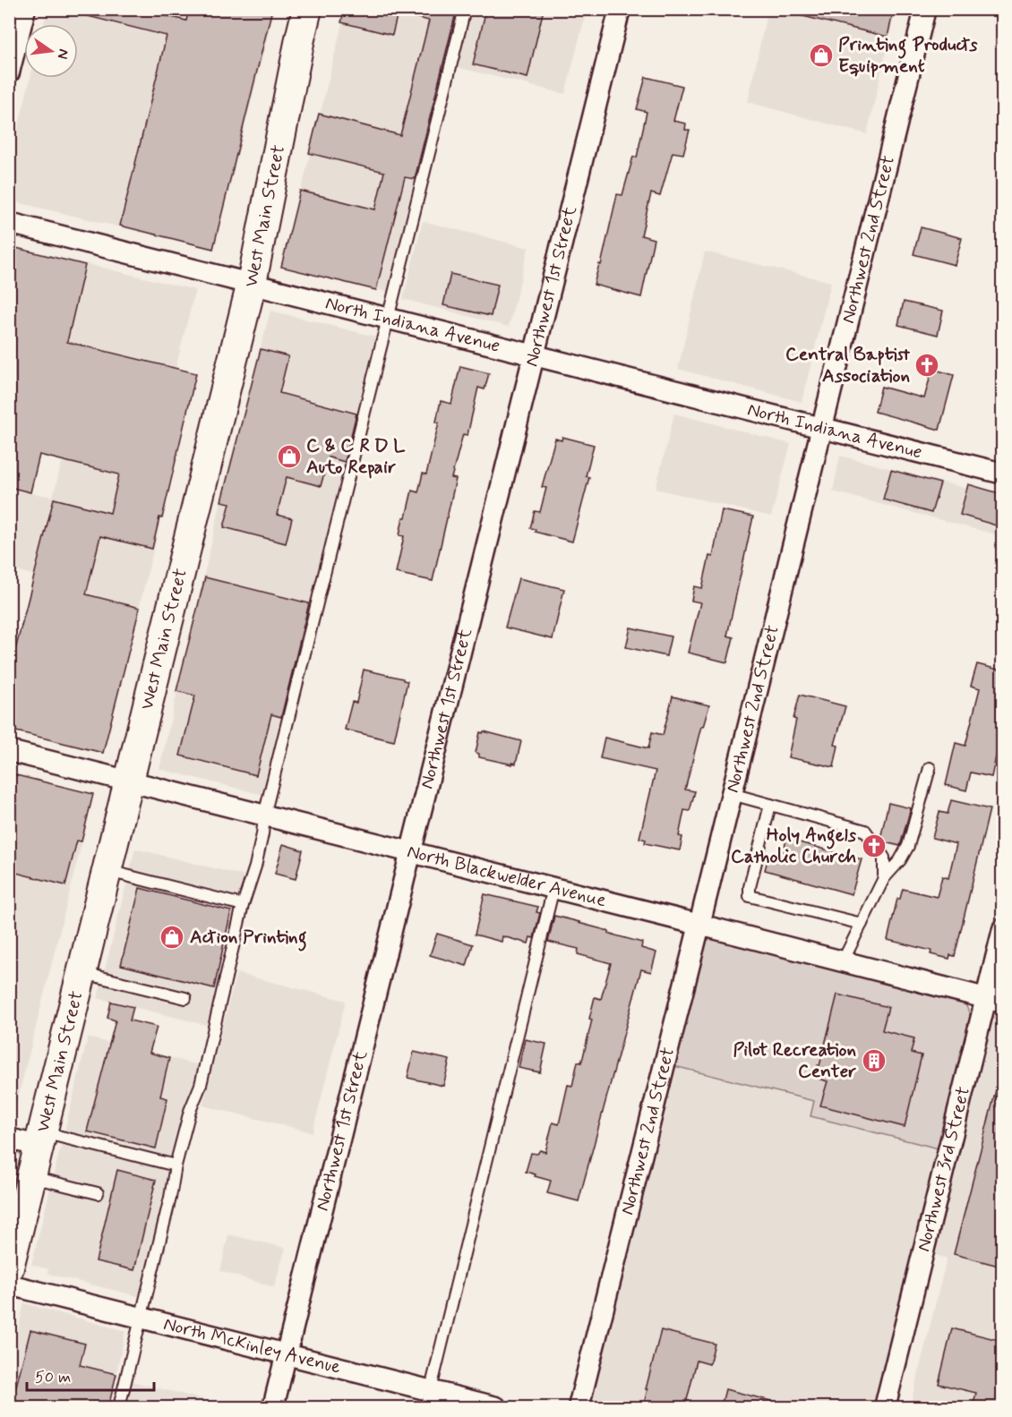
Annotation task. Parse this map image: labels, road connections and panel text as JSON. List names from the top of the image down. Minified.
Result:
{"streets":{"main road":["West Main Street"],"street":["Northwest 2nd Street","Northwest 1st Street","North Indiana Avenue","North Blackwelder Avenue","Northwest 3rd Street","North McKinley Avenue"]},"crossings":[["West Main Street","North Indiana Avenue"],["West Main Street","North Blackwelder Avenue"],["Northwest 2nd Street","North Indiana Avenue"],["Northwest 2nd Street","North Blackwelder Avenue"],["Northwest 1st Street","North Indiana Avenue"],["Northwest 1st Street","North Blackwelder Avenue"],["Northwest 1st Street","North McKinley Avenue"],["North Blackwelder Avenue","Northwest 3rd Street"]],"places":{"shop":["Printing Products Equipment","C & C R D L Auto Repair","Action Printing"],"church":["Central Baptist Association","Holy Angels Catholic Church"],"building":["Pilot Recreation Center"]},"scale_bar":"50 m","north":"right"}
